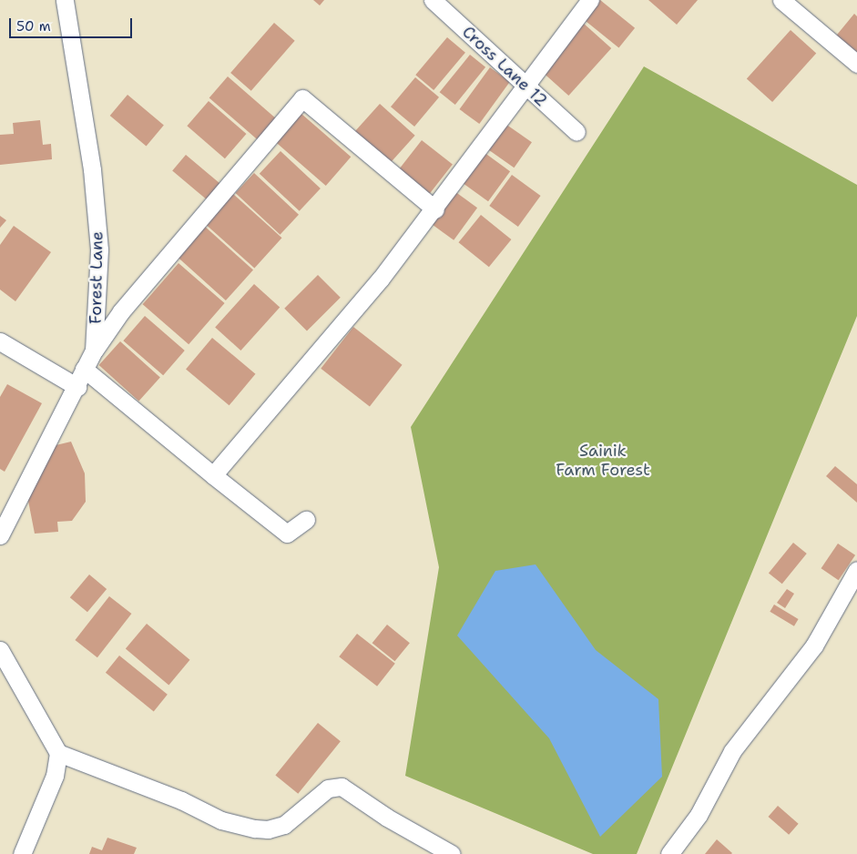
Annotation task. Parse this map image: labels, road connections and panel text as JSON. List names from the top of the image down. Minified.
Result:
{"streets":{"street":["Cross Lane 12","Forest Lane"]},"parks":["Sainik Farm Forest"],"scale_bar":"50 m"}
